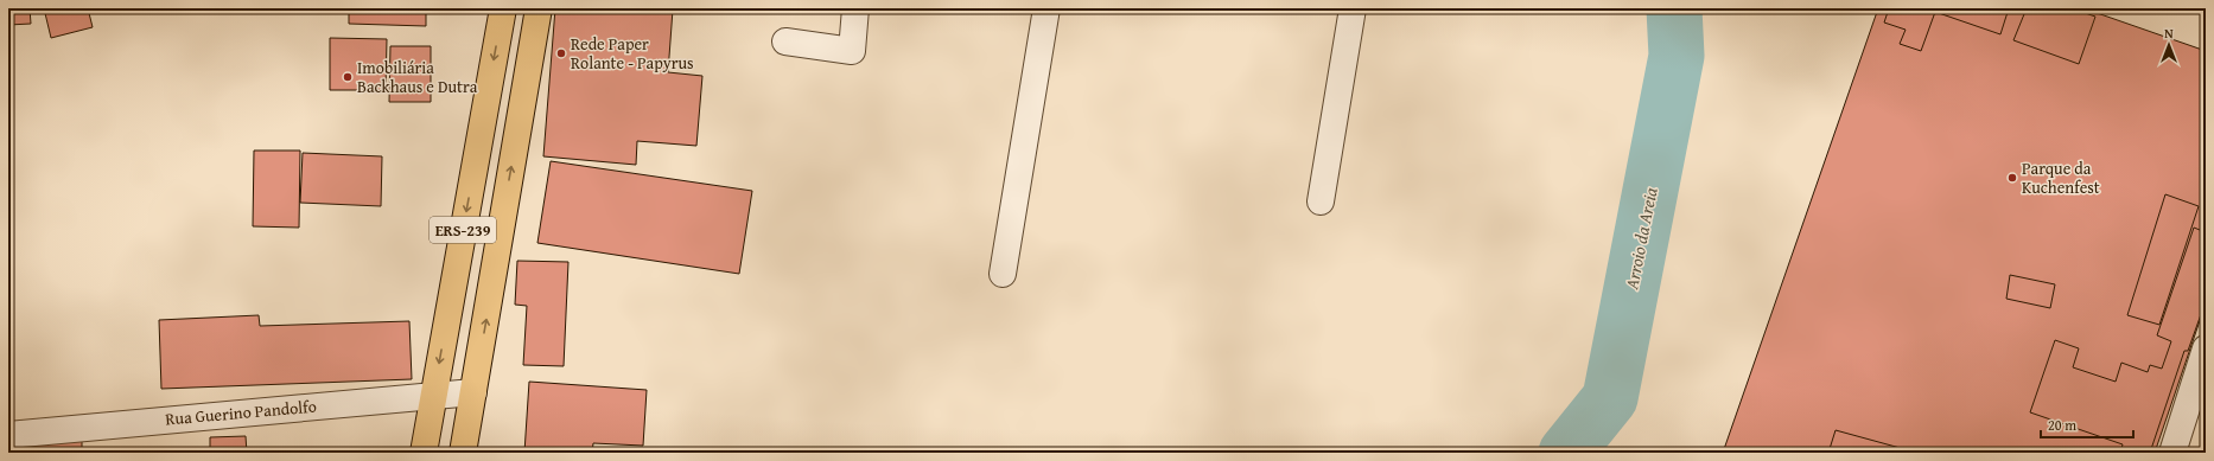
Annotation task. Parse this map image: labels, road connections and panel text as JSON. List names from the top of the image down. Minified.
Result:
{"streets":{"main road":["ERS-239"],"street":["Rua Guerino Pandolfo"]},"crossings":[["ERS-239","Rua Guerino Pandolfo"]],"water":["Arroio da Areia"],"places":["Rede Paper Rolante - Papyrus","Imobiliária Backhaus e Dutra","Parque da Kuchenfest"],"scale_bar":"20 m","north":"top"}
